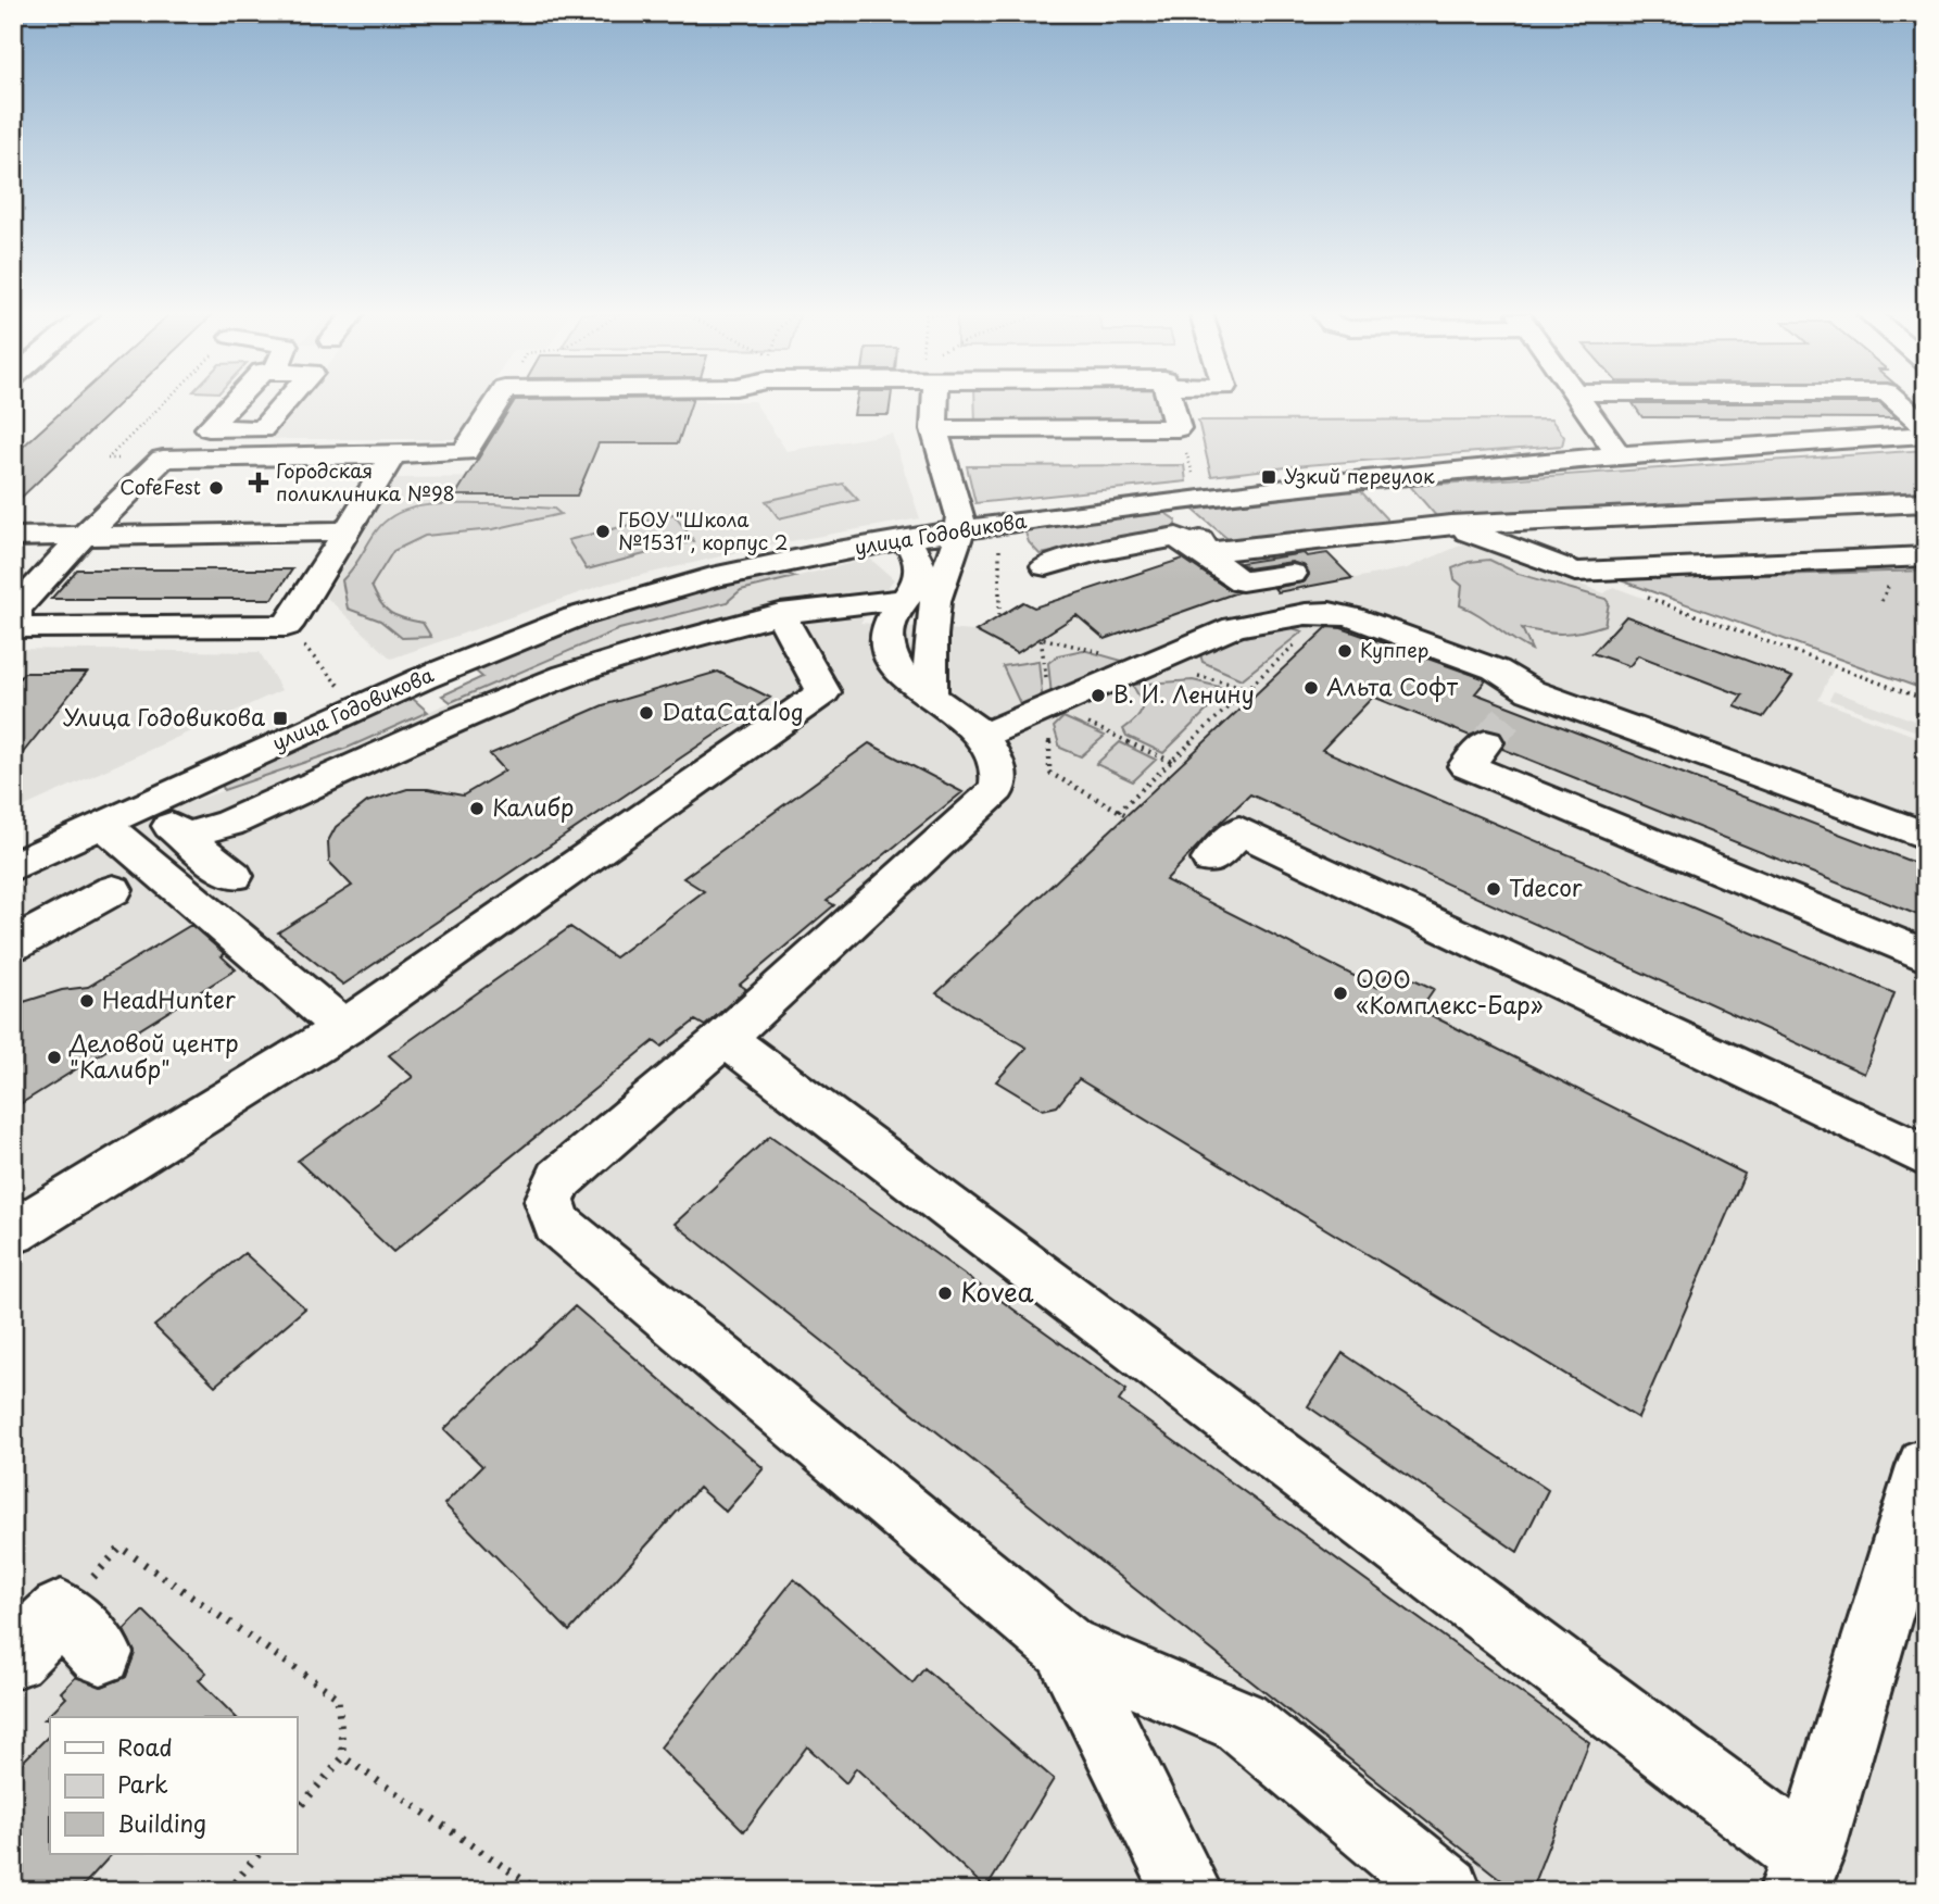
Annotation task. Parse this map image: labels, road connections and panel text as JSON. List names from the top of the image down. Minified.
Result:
{"streets":{"street":["улица Годовикова"]},"places":{"transit":["Узкий переулок","Улица Годовикова"],"health":["Городская поликлиника №98"],"other":["CofeFest","ГБОУ \"Школа №1531\", корпус 2","Куппер","Альта Софт","В. И. Ленину","DataCatalog","Калибр","Tdecor","ООО «Комплекс-Бар»","HeadHunter","Деловой центр \"Калибр\"","Kovea"]},"legend":["Road","Park","Building"]}
